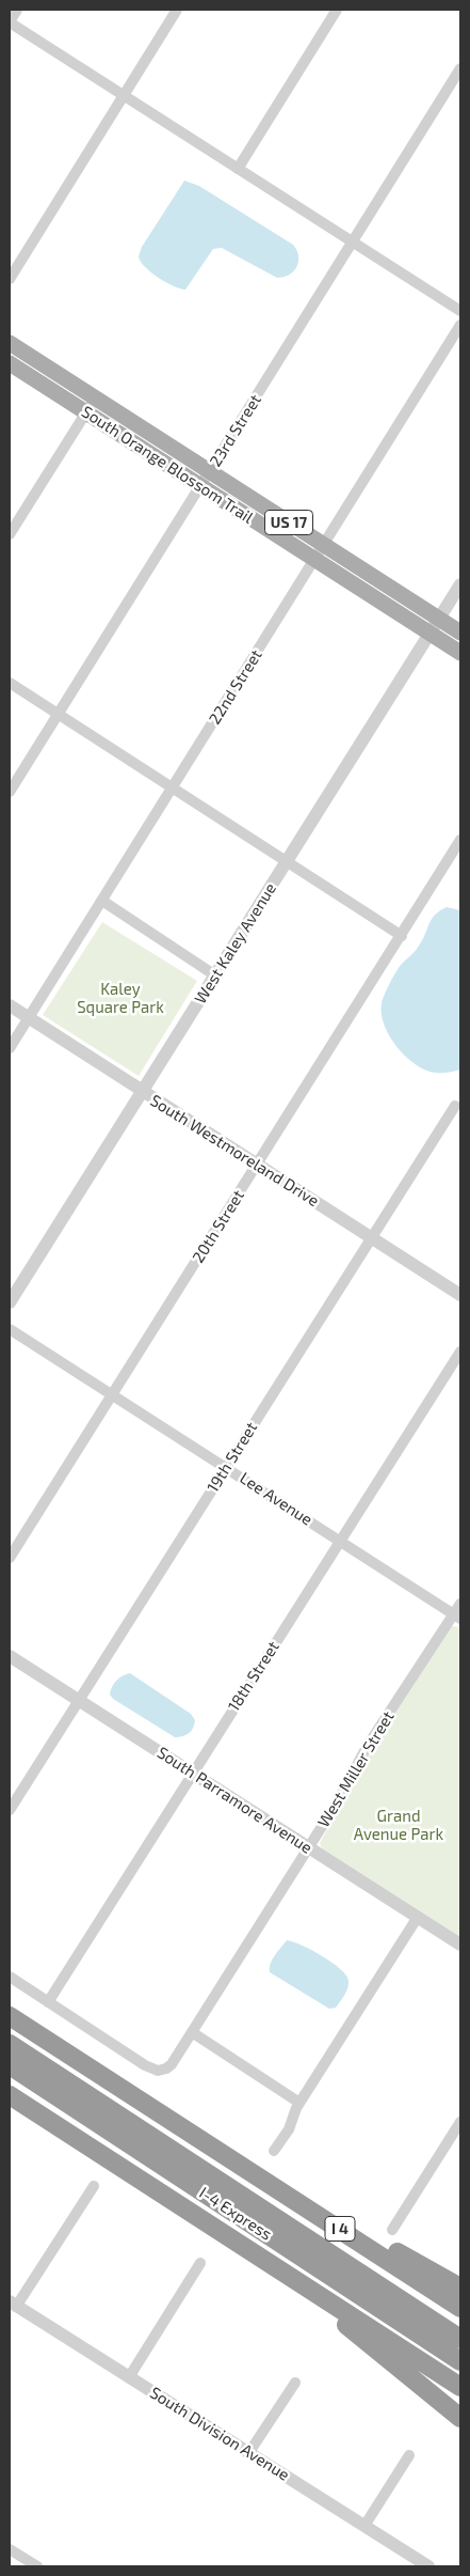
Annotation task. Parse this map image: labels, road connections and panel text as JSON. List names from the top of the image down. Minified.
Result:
{"streets":{"highway":["I-4 Express","I 4"],"main road":["South Orange Blossom Trail","US 17"],"street":["23rd Street","22nd Street","West Kaley Avenue","South Westmoreland Drive","20th Street","19th Street","Lee Avenue","18th Street","West Miller Street","South Parramore Avenue","South Division Avenue"]},"crossings":[["23rd Street","South Orange Blossom Trail"],["South Orange Blossom Trail","22nd Street"],["South Orange Blossom Trail","West Kaley Avenue"],["22nd Street","South Westmoreland Drive"],["West Kaley Avenue","South Westmoreland Drive"],["South Westmoreland Drive","20th Street"],["South Westmoreland Drive","19th Street"],["20th Street","Lee Avenue"],["19th Street","Lee Avenue"],["19th Street","South Parramore Avenue"],["Lee Avenue","18th Street"],["Lee Avenue","West Miller Street"],["18th Street","West Miller Street"],["18th Street","South Parramore Avenue"],["West Miller Street","South Parramore Avenue"]],"parks":["Kaley Square Park","Grand Avenue Park"]}
